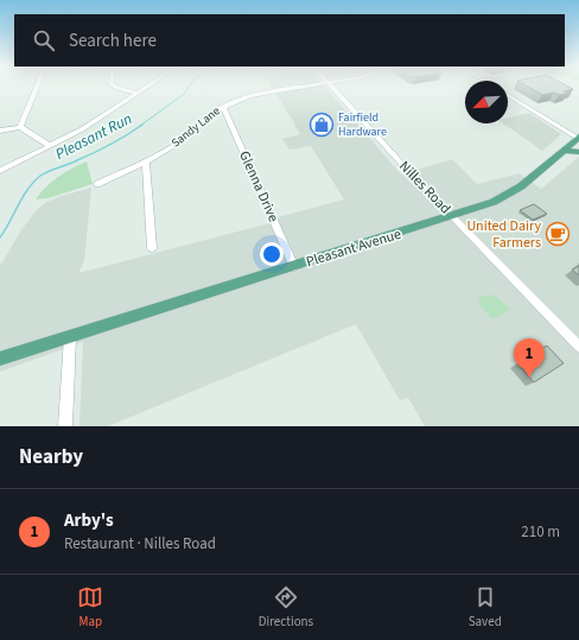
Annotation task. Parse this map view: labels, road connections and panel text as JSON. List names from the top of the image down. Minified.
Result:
{"streets":{"main road":["Pleasant Avenue"],"street":["Sandy Lane","Glenna Drive","Nilles Road"]},"crossings":[["Sandy Lane","Glenna Drive"],["Glenna Drive","Pleasant Avenue"],["Nilles Road","Pleasant Avenue"]],"water":["Pleasant Run"],"places":{"shop":["Fairfield Hardware"],"cafe":["United Dairy Farmers"]},"north":"bottom left","page":{"search":"Search here","pins":"1","heading":"Nearby","list":[{"mark":"1","name":"Arby's","note":"Restaurant · Nilles Road","value":"210 m"}],"nav":["Map","Directions","Saved"]}}
